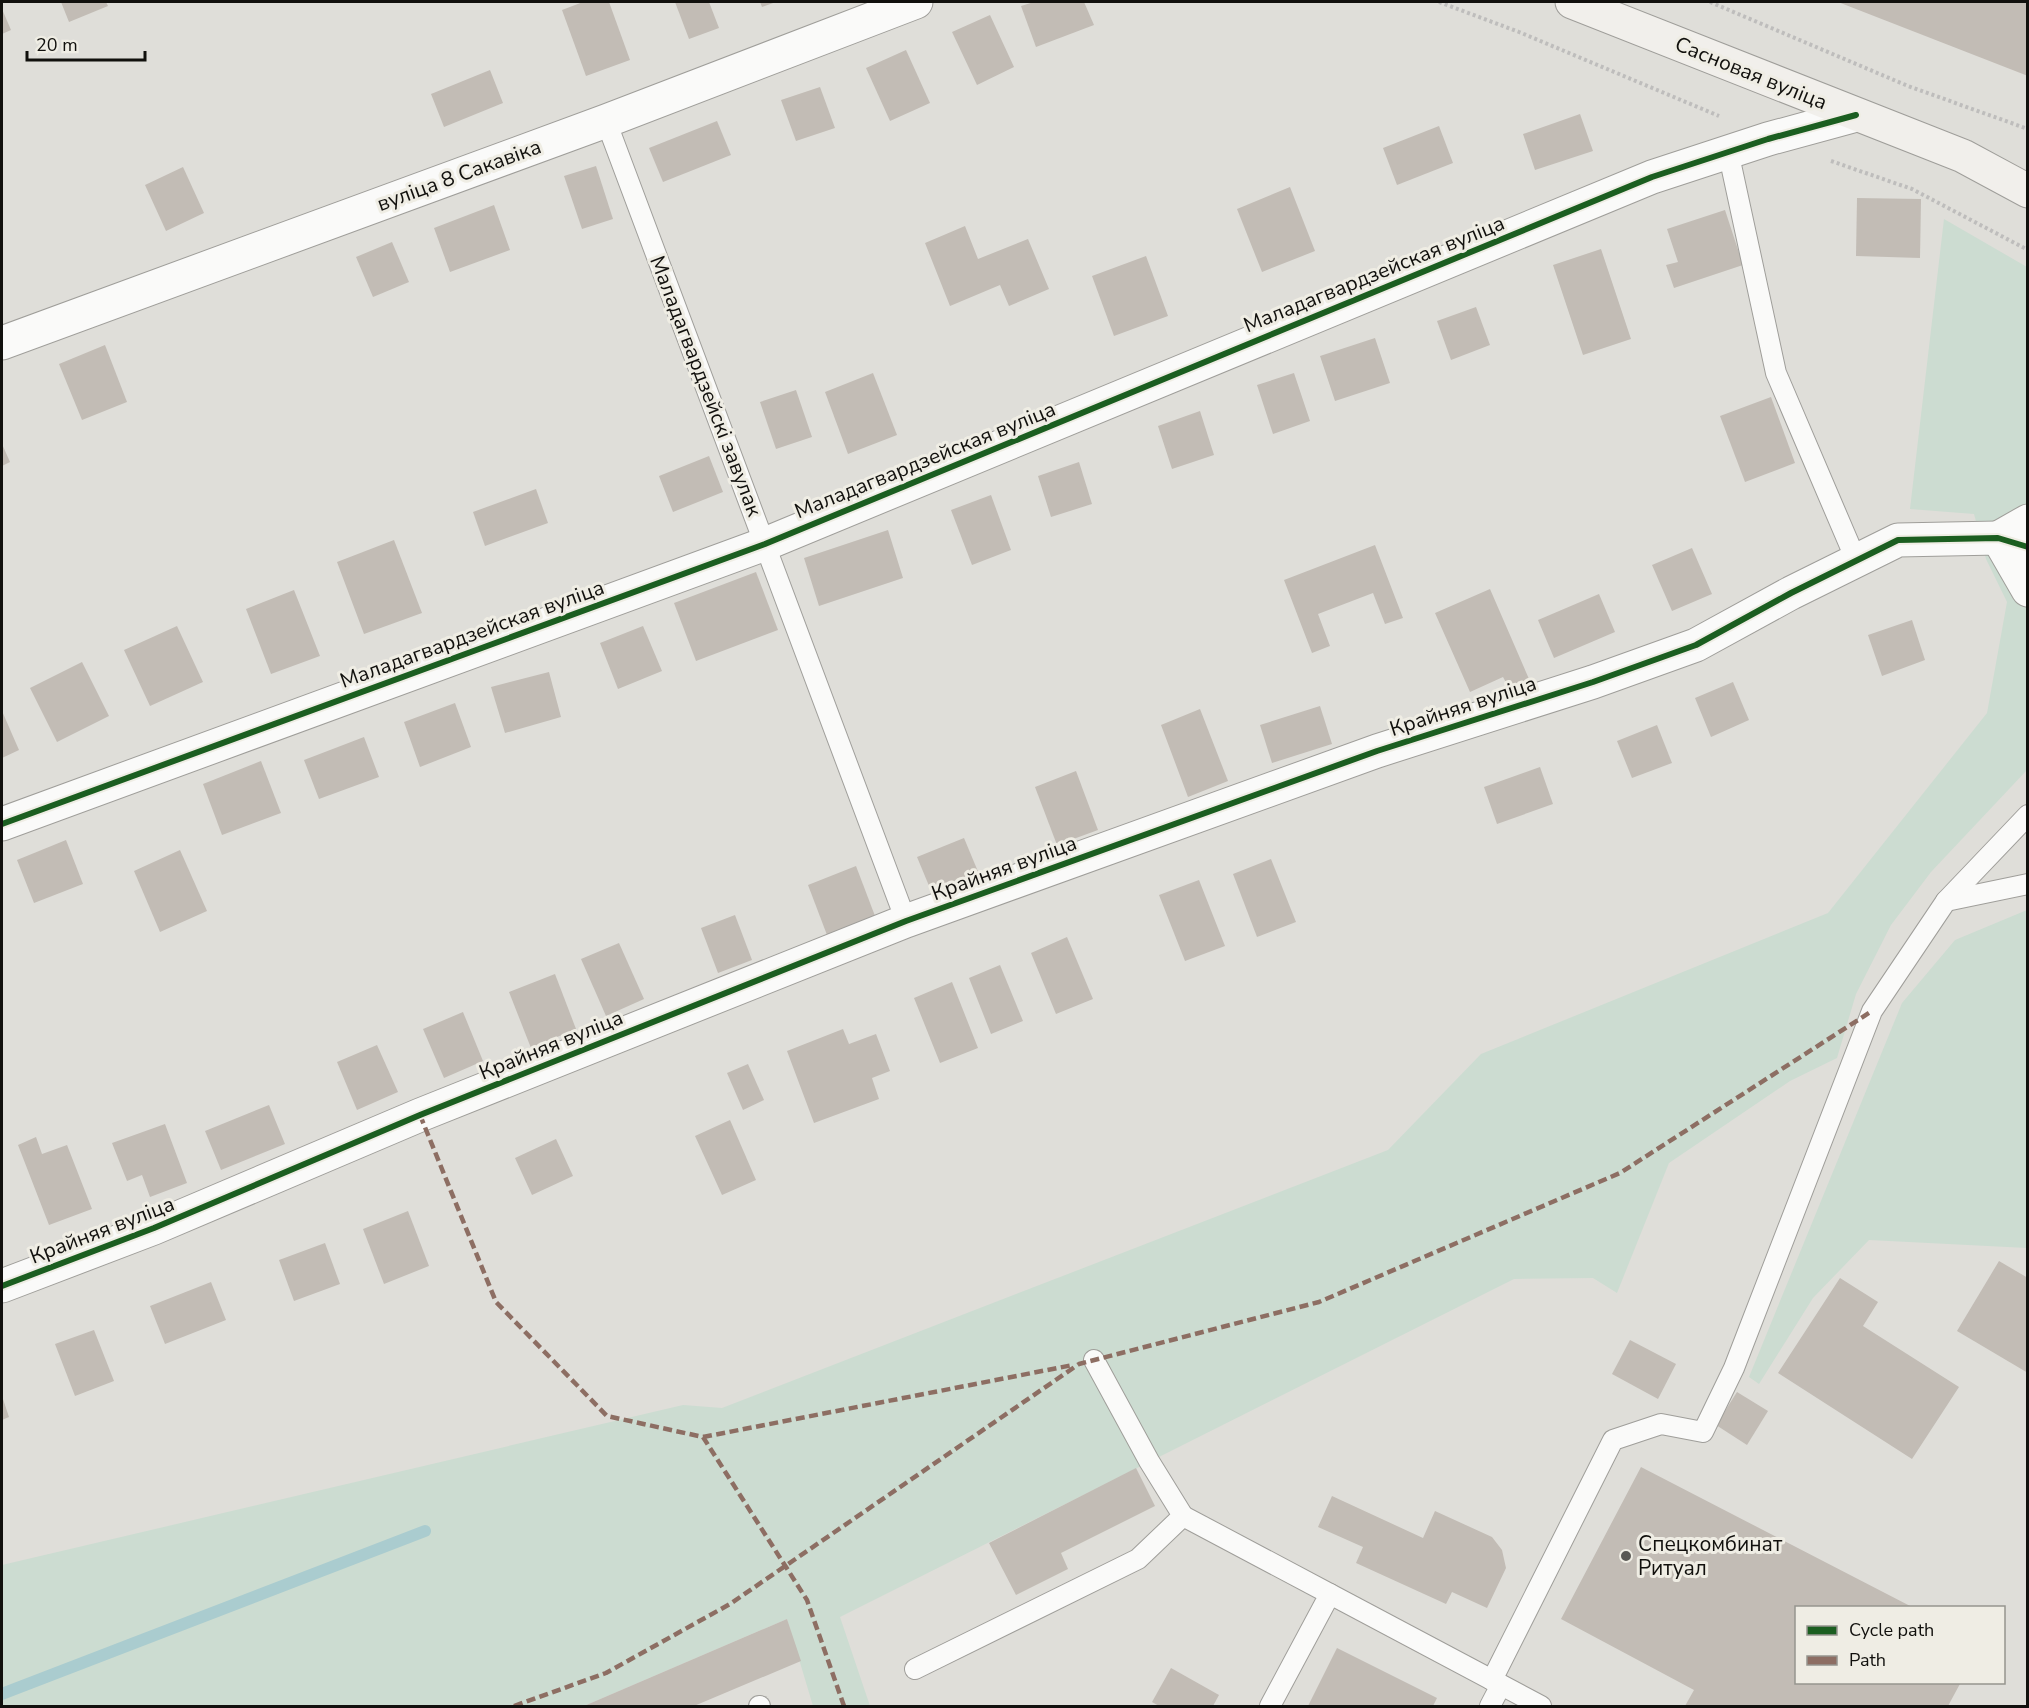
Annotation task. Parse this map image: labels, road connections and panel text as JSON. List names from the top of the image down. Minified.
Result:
{"streets":{"main road":["Сасновая вуліца"],"street":["вуліца 8 Сакавіка","Маладагвардзейская вуліца","Крайняя вуліца"],"lane":["Маладагвардзейскі завулак"]},"crossings":[["Сасновая вуліца","Маладагвардзейская вуліца"],["вуліца 8 Сакавіка","Маладагвардзейскі завулак"],["Маладагвардзейская вуліца","Маладагвардзейскі завулак"],["Маладагвардзейскі завулак","Крайняя вуліца"]],"places":["Спецкомбинат Ритуал"],"legend":["Cycle path","Path"],"scale_bar":"20 m"}
